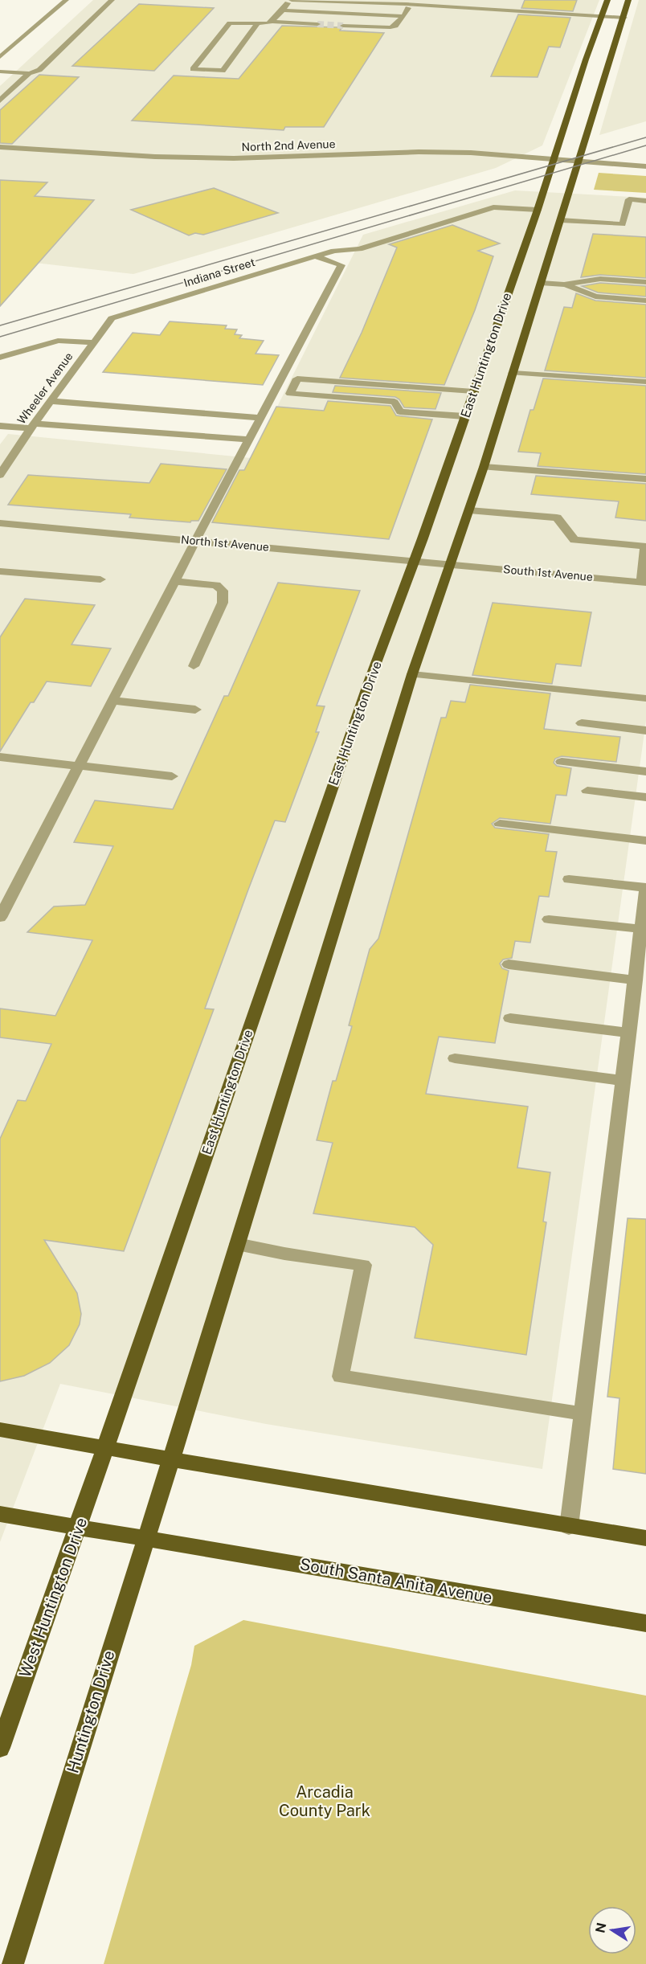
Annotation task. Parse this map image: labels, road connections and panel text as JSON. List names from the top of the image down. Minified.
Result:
{"streets":{"main road":["East Huntington Drive","South Santa Anita Avenue","West Huntington Drive","Huntington Drive"],"street":["North 2nd Avenue","Indiana Street","Wheeler Avenue","North 1st Avenue","South 1st Avenue"]},"crossings":[["North 2nd Avenue","East Huntington Drive"],["Indiana Street","East Huntington Drive"],["Indiana Street","Wheeler Avenue"],["East Huntington Drive","North 1st Avenue"],["East Huntington Drive","West Huntington Drive"],["North 1st Avenue","South 1st Avenue"],["South Santa Anita Avenue","West Huntington Drive"],["South Santa Anita Avenue","Huntington Drive"]],"parks":["Arcadia County Park"],"north":"left"}
